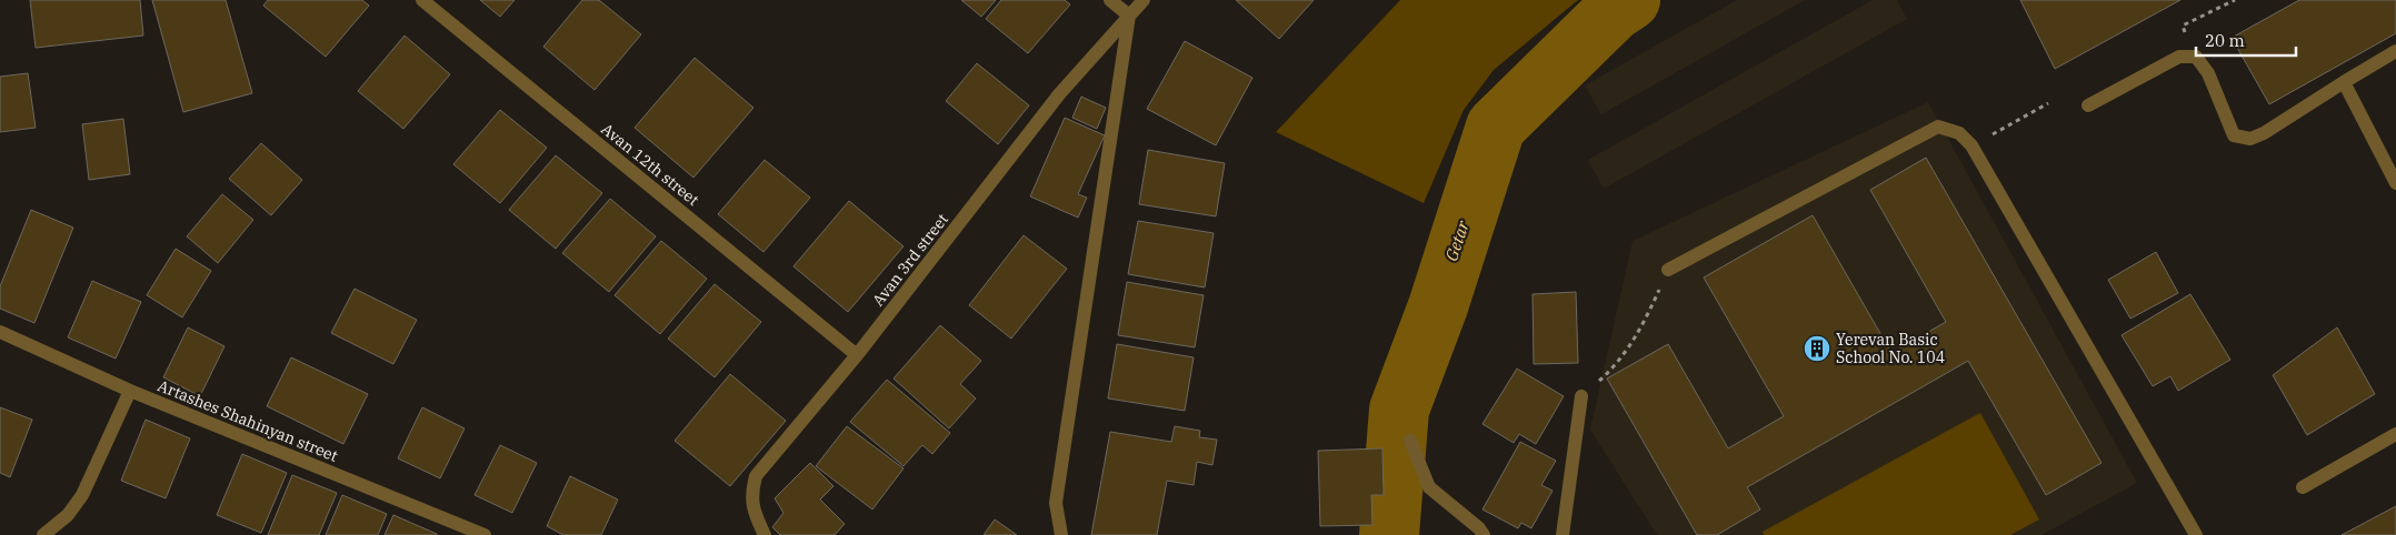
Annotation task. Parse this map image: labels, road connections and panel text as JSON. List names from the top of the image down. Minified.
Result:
{"streets":{"street":["Avan 12th street","Avan 3rd street","Artashes Shahinyan street"]},"crossings":[["Avan 12th street","Avan 3rd street"]],"water":["Getar"],"places":{"building":["Yerevan Basic School No. 104"]},"scale_bar":"20 m"}
